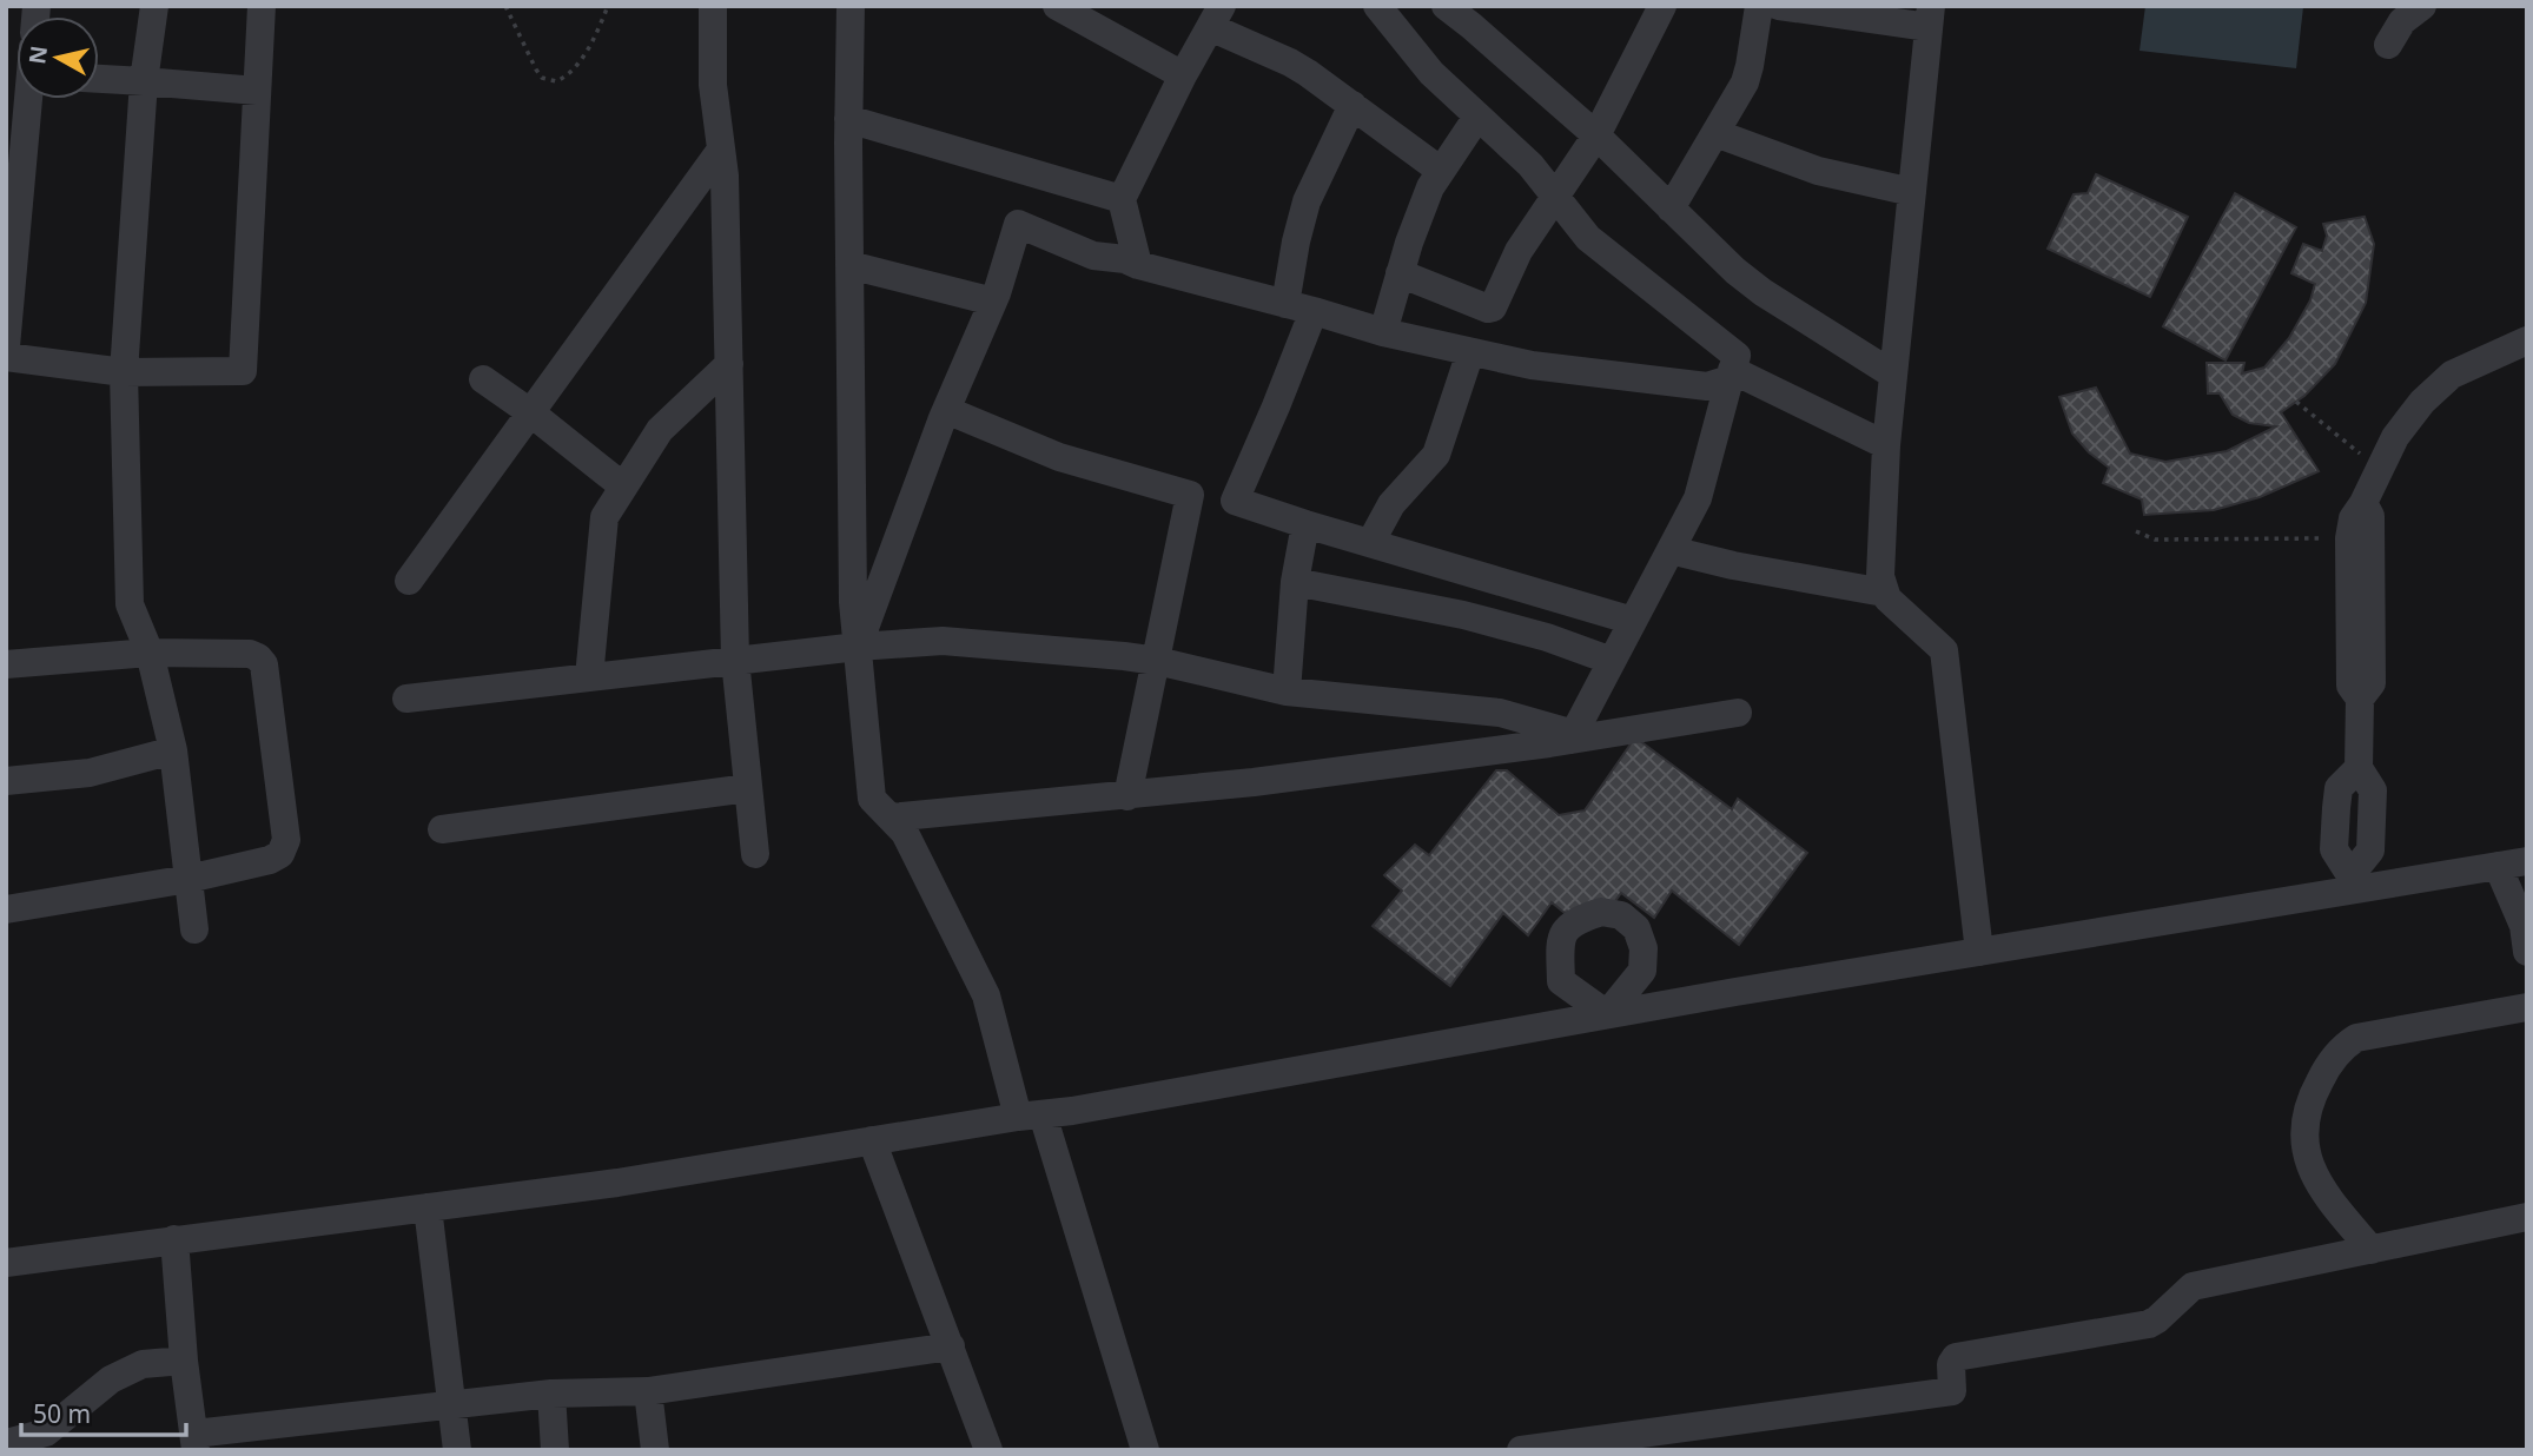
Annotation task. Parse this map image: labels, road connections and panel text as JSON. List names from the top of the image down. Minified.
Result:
{"scale_bar":"50 m","north":"left"}
